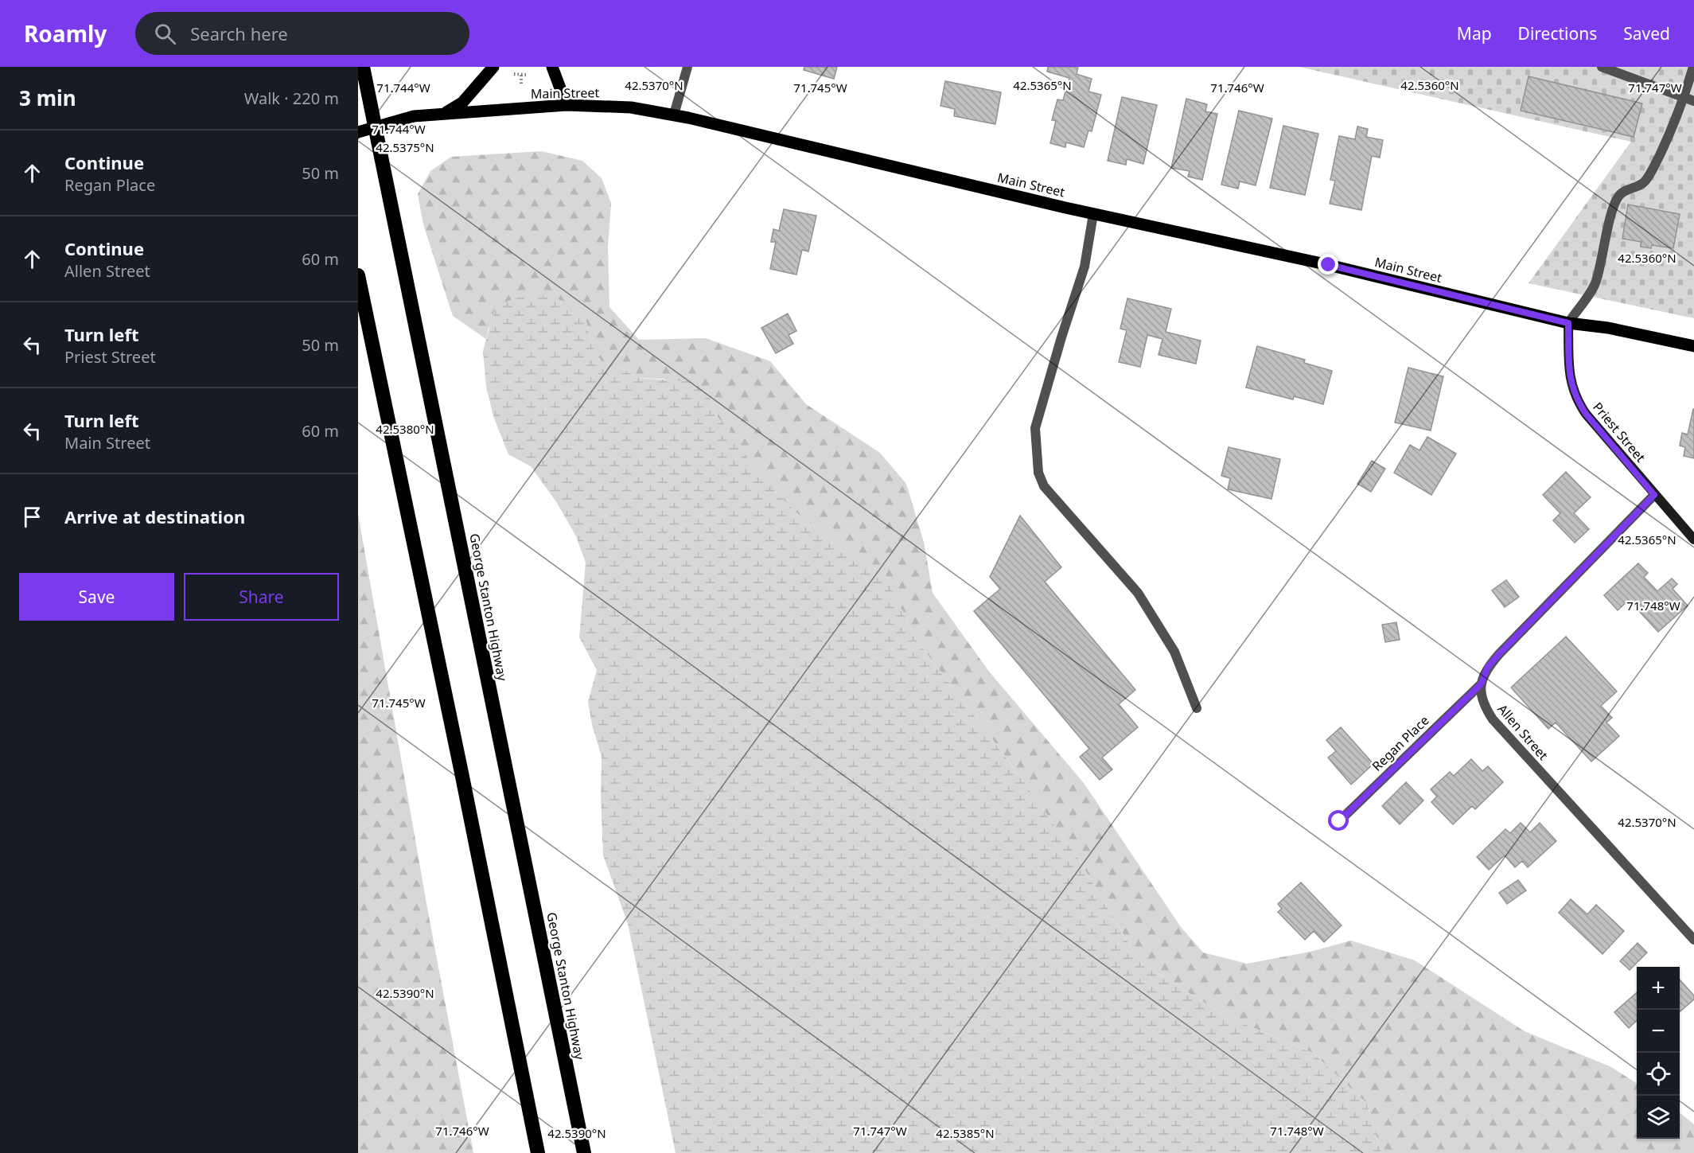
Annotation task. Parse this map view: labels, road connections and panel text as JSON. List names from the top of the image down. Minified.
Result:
{"streets":{"highway":["George Stanton Highway"],"main road":["Main Street","Priest Street"],"street":["Allen Street","Regan Place"]},"crossings":[["Main Street","Priest Street"],["Allen Street","Regan Place"]],"page":{"header":"Roamly","search":"Search here","nav":["Map","Directions","Saved"],"heading":["3 min","Walk · 220 m"],"list":[["Continue","Regan Place","50 m"],["Continue","Allen Street","60 m"],["Turn left","Priest Street","50 m"],["Turn left","Main Street","60 m"],"Arrive at destination"],"buttons":["Save","Share"],"map_buttons":["+","−"]},"coordinates":["42.5370°N","42.5365°N","42.5360°N","71.744°W","71.745°W","71.746°W","71.747°W","42.5375°N","42.5380°N","71.748°W","42.5390°N","42.5385°N"]}
